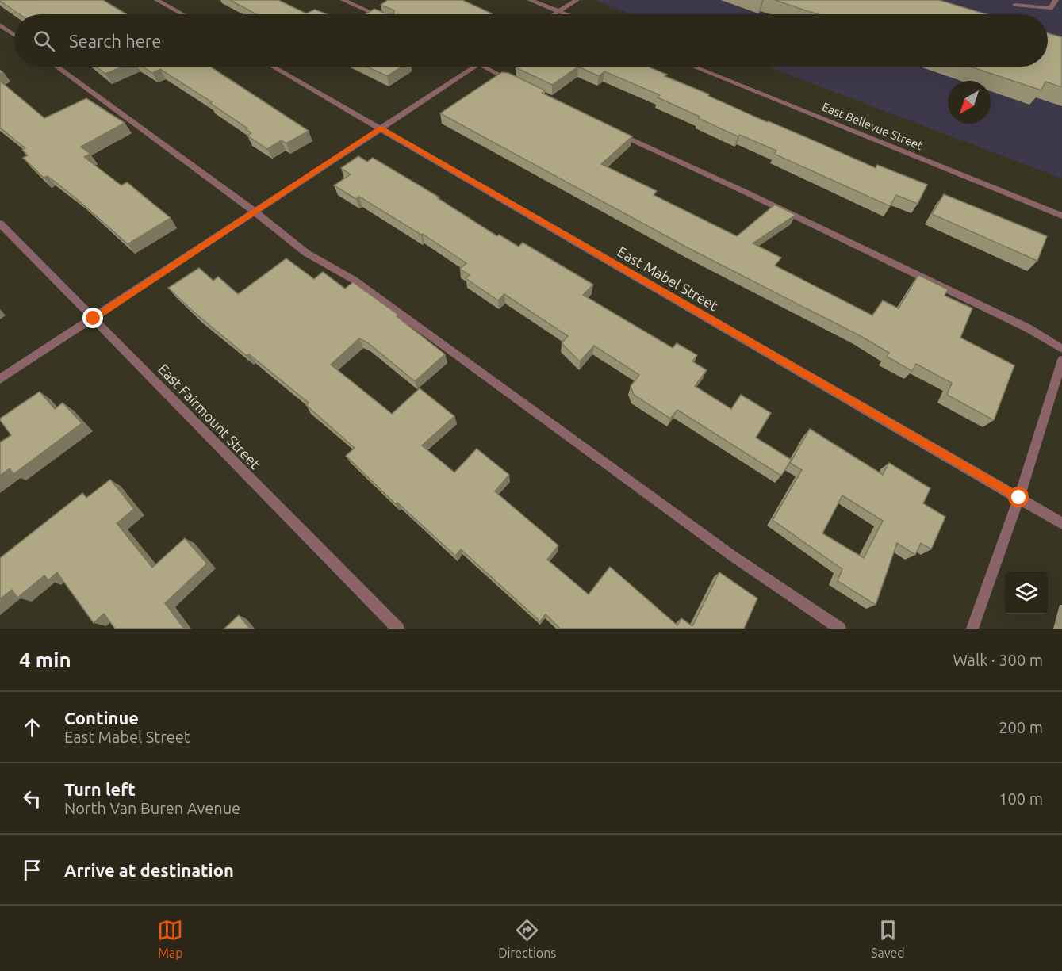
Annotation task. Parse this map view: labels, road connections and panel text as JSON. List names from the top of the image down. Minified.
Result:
{"streets":{"street":["East Bellevue Street","East Mabel Street","East Fairmount Street"]},"north":"bottom left","page":{"search":"Search here","heading":["4 min","Walk · 300 m"],"list":[["Continue","East Mabel Street","200 m"],["Turn left","North Van Buren Avenue","100 m"],"Arrive at destination"],"nav":["Map","Directions","Saved"]}}
